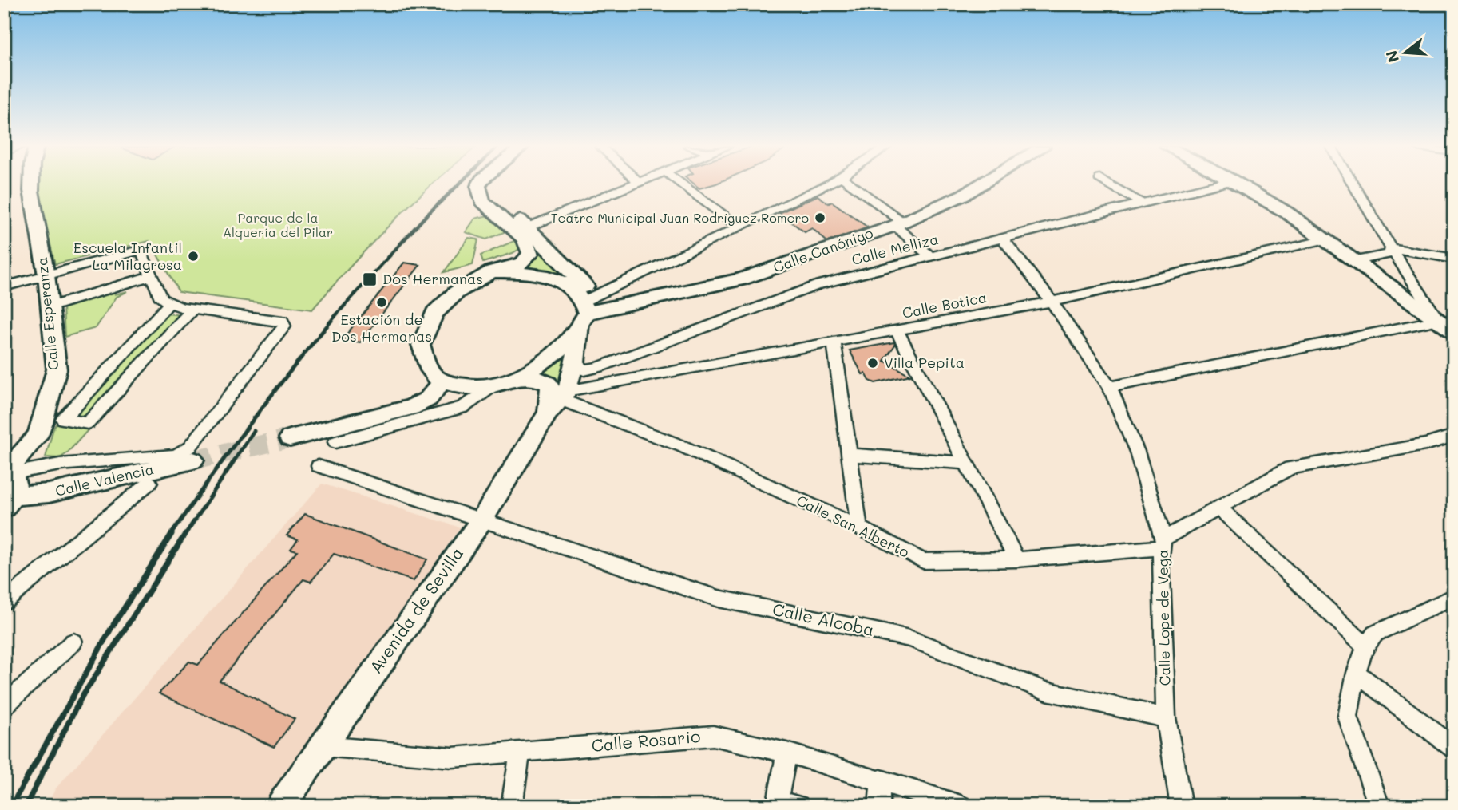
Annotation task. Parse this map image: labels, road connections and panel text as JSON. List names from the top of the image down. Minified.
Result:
{"streets":{"street":["Calle Melliza","Calle Canónigo","Calle Botica","Calle Esperanza","Calle Valencia","Calle San Alberto","Avenida de Sevilla","Calle Lope de Vega","Calle Alcoba","Calle Rosario"]},"crossings":[["Calle Melliza","Avenida de Sevilla"],["Calle Melliza","Calle Lope de Vega"],["Calle Canónigo","Avenida de Sevilla"],["Calle Botica","Calle San Alberto"],["Calle Botica","Avenida de Sevilla"],["Calle Botica","Calle Lope de Vega"],["Calle San Alberto","Avenida de Sevilla"],["Calle San Alberto","Calle Lope de Vega"],["Avenida de Sevilla","Calle Alcoba"],["Avenida de Sevilla","Calle Rosario"],["Calle Lope de Vega","Calle Alcoba"]],"parks":["Parque de la Alquería del Pilar"],"places":{"other":["Teatro Municipal Juan Rodríguez Romero","Escuela Infantil La Milagrosa","Estación de Dos Hermanas","Villa Pepita"],"transit":["Dos Hermanas"]},"north":"left"}
